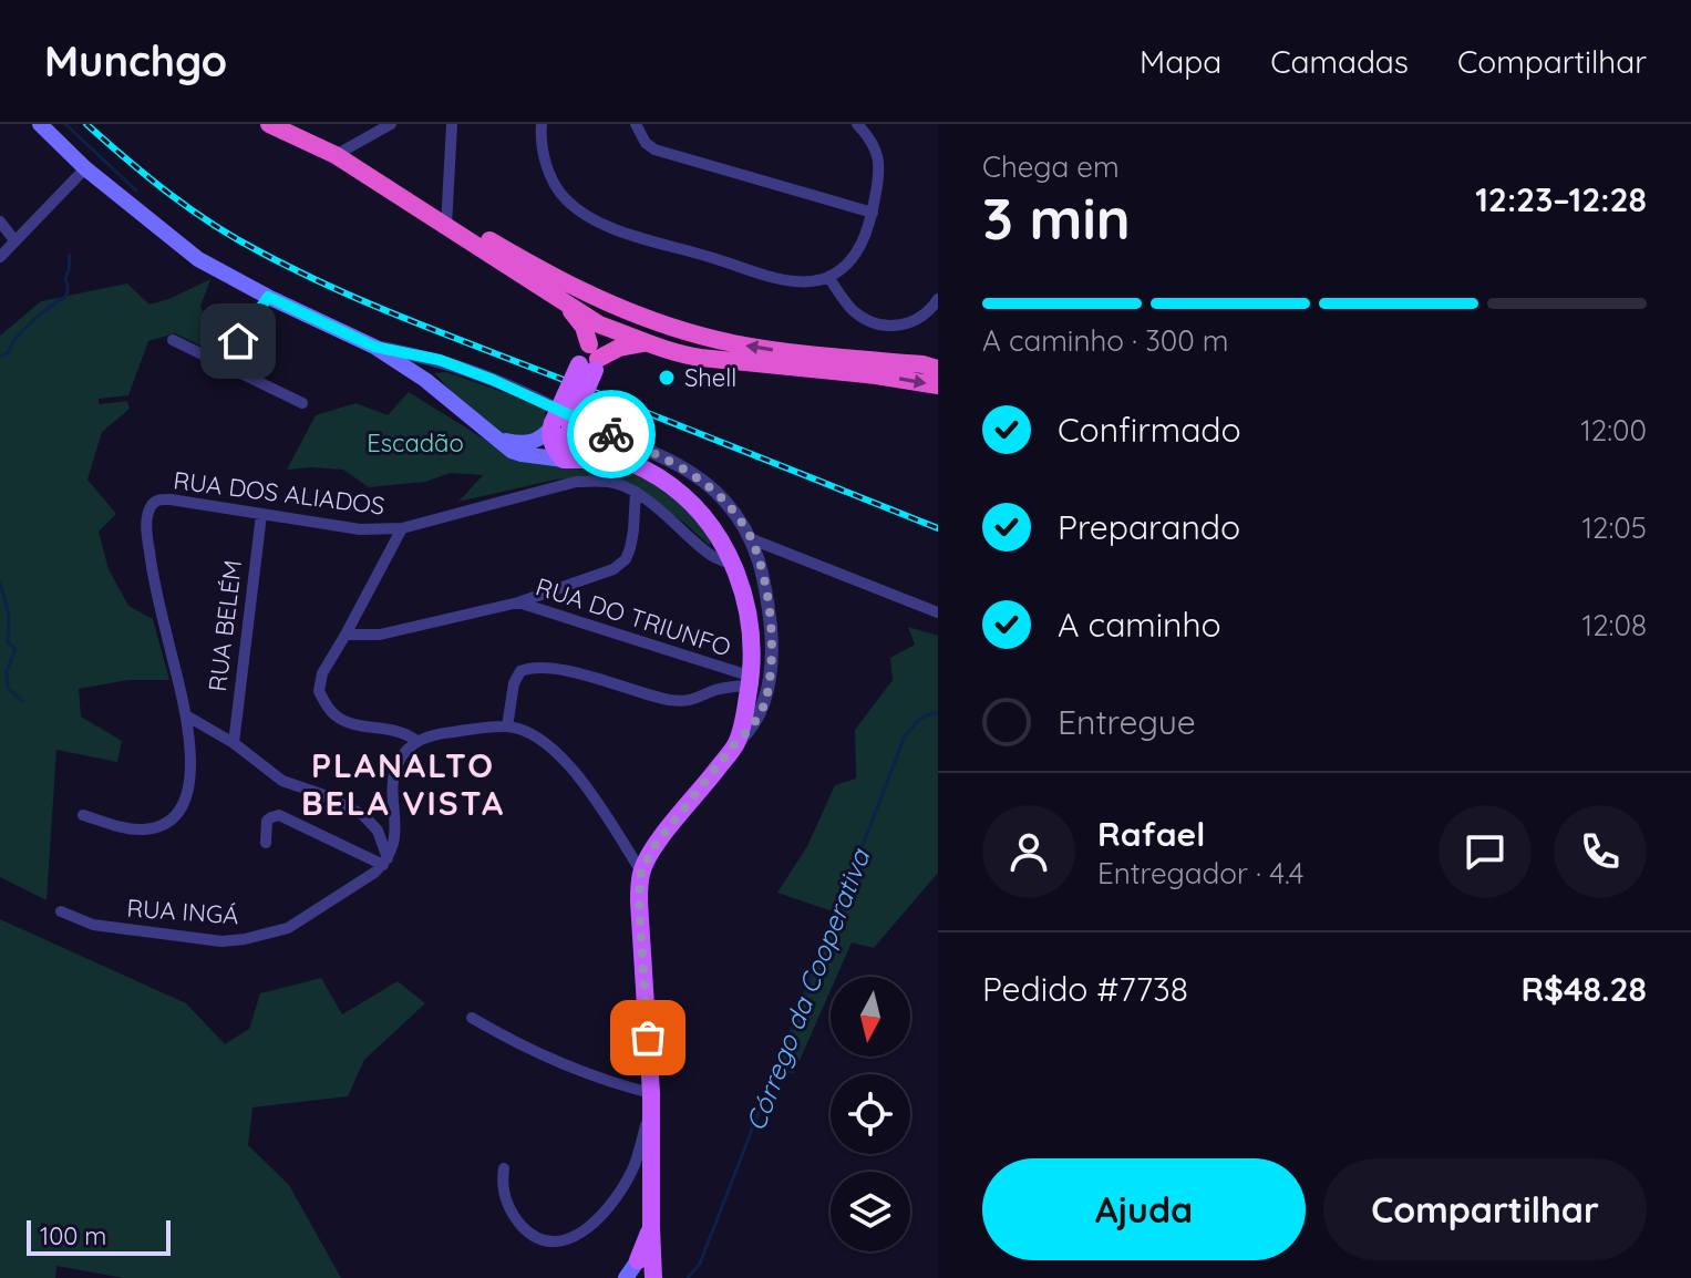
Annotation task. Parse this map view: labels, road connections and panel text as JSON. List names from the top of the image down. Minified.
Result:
{"streets":{"street":["RUA DOS ALIADOS","RUA DO TRIUNFO","RUA BELÉM","RUA INGÁ"]},"crossings":[["RUA DOS ALIADOS","RUA BELÉM"]],"districts":["PLANALTO BELA VISTA"],"water":["Córrego da Cooperativa"],"parks":["Escadão"],"places":["Shell"],"scale_bar":"100 m","north":"bottom","page":{"header":"Munchgo","nav":["Mapa","Camadas","Compartilhar"],"heading":["3 min","Chega em","12:23–12:28"],"panel":["Rafael","Entregador · 4.4","Pedido #7738","R$48.28"],"bar":"A caminho · 300 m","list":[["Confirmado","12:00"],["Preparando","12:05"],["A caminho","12:08"],"Entregue"],"buttons":["Ajuda","Compartilhar"],"scale":"100 m"}}
